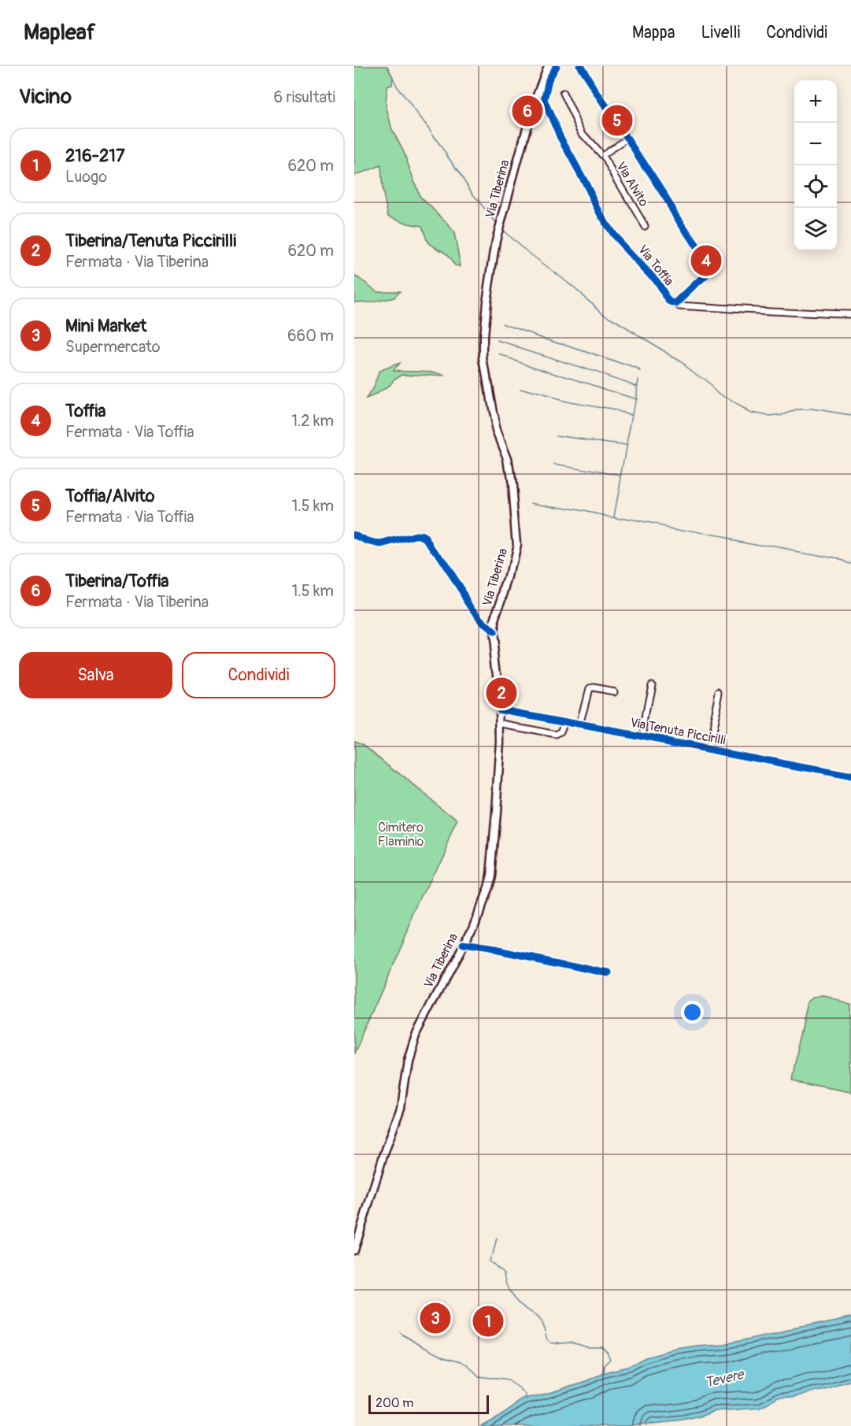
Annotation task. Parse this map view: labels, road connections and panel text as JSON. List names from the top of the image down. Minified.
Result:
{"streets":{"main road":["Via Tiberina"],"street":["Via Alvito","Via Toffia","Via Tenuta Piccirilli"]},"crossings":[["Via Alvito","Via Toffia"],["Via Tiberina","Via Tenuta Piccirilli"]],"water":["Tevere"],"parks":["Cimitero Flaminio"],"scale_bar":"200 m","page":{"header":"Mapleaf","nav":["Mappa","Livelli","Condividi"],"heading":["Vicino","6 risultati"],"map_buttons":["+","−"],"pins":["6","5","4","2","3","1"],"list":[{"mark":"1","name":"216-217","note":"Luogo","value":"620 m"},{"mark":"2","name":"Tiberina/Tenuta Piccirilli","note":"Fermata · Via Tiberina","value":"620 m"},{"mark":"3","name":"Mini Market","note":"Supermercato","value":"660 m"},{"mark":"4","name":"Toffia","note":"Fermata · Via Toffia","value":"1.2 km"},{"mark":"5","name":"Toffia/Alvito","note":"Fermata · Via Toffia","value":"1.5 km"},{"mark":"6","name":"Tiberina/Toffia","note":"Fermata · Via Tiberina","value":"1.5 km"}],"buttons":["Salva","Condividi"],"scale":"200 m"}}
